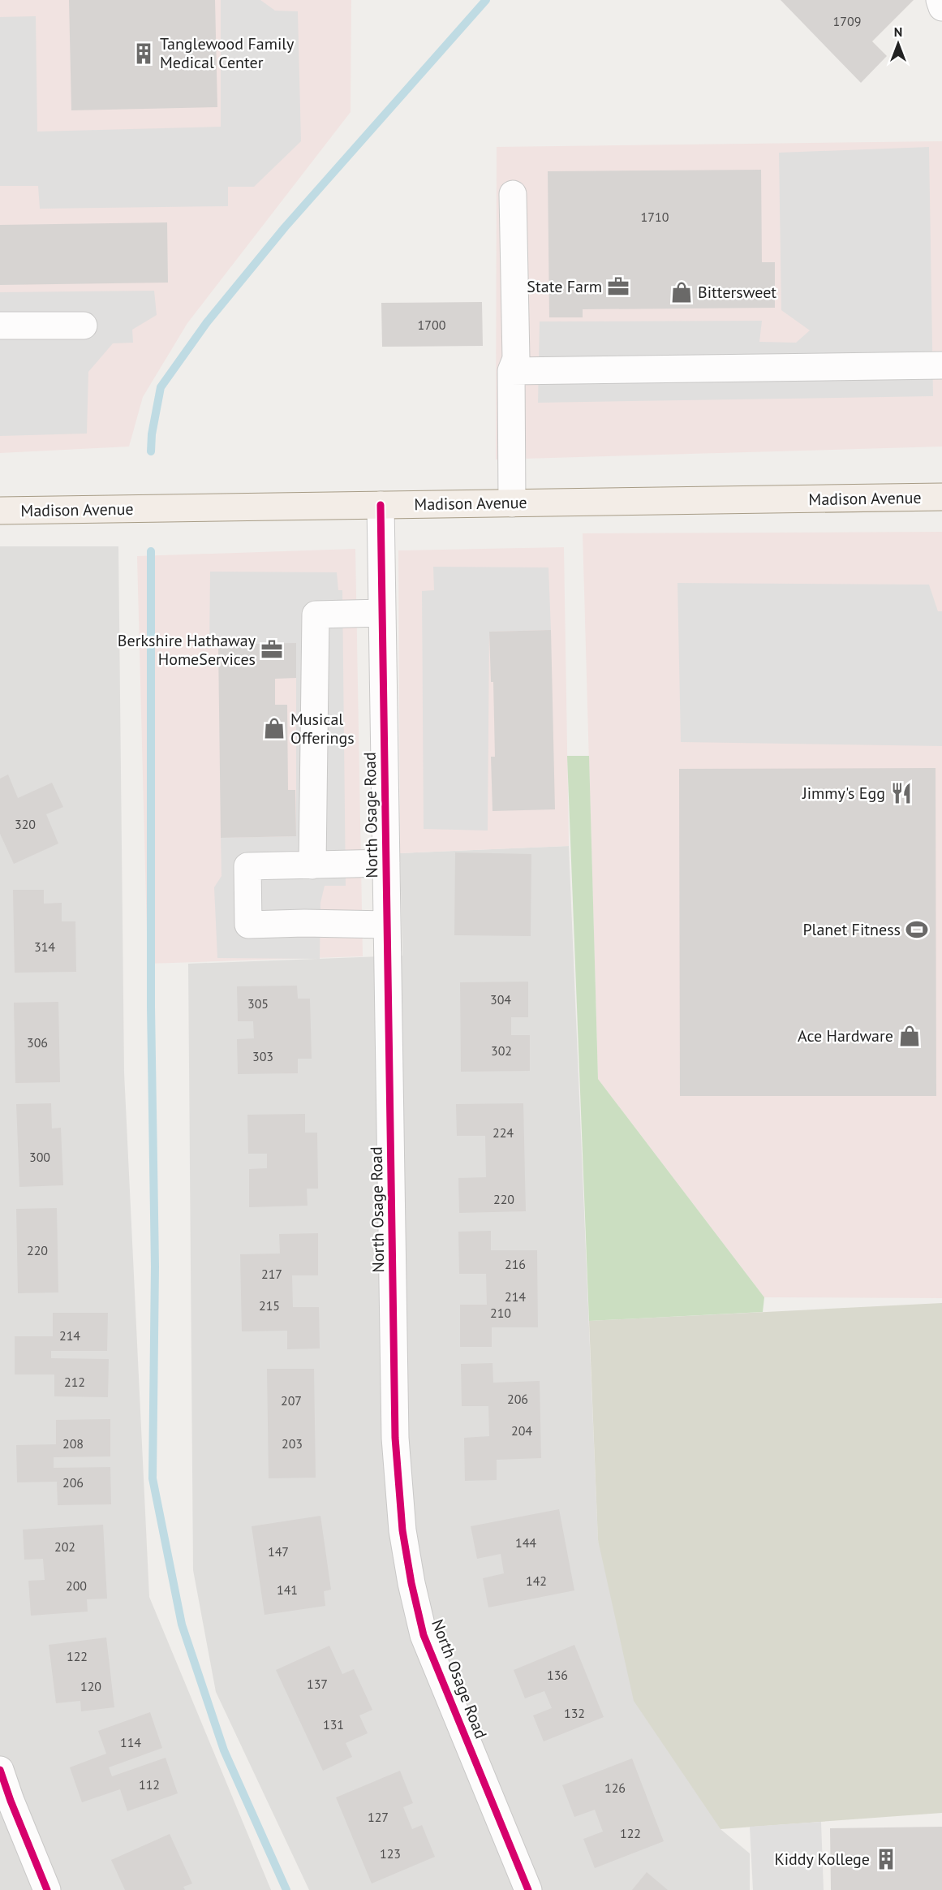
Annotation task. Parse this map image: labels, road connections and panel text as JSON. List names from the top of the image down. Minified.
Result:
{"streets":{"main road":["Madison Avenue"],"street":["North Osage Road"]},"crossings":[["Madison Avenue","North Osage Road"]],"places":{"building":["Tanglewood Family Medical Center","Kiddy Kollege"],"office":["State Farm","Berkshire Hathaway HomeServices"],"shop":["Bittersweet","Musical Offerings","Ace Hardware"],"restaurant":["Jimmy's Egg"],"sports":["Planet Fitness"]},"house_numbers":["1709","1710","1700","320","314","304","305","306","302","303","224","300","220","220","216","217","214","215","210","214","212","206","207","204","208","203","206","144","202","147","142","200","141","122","136","137","120","132","131","114","112","126","127","122","123"],"north":"top"}
